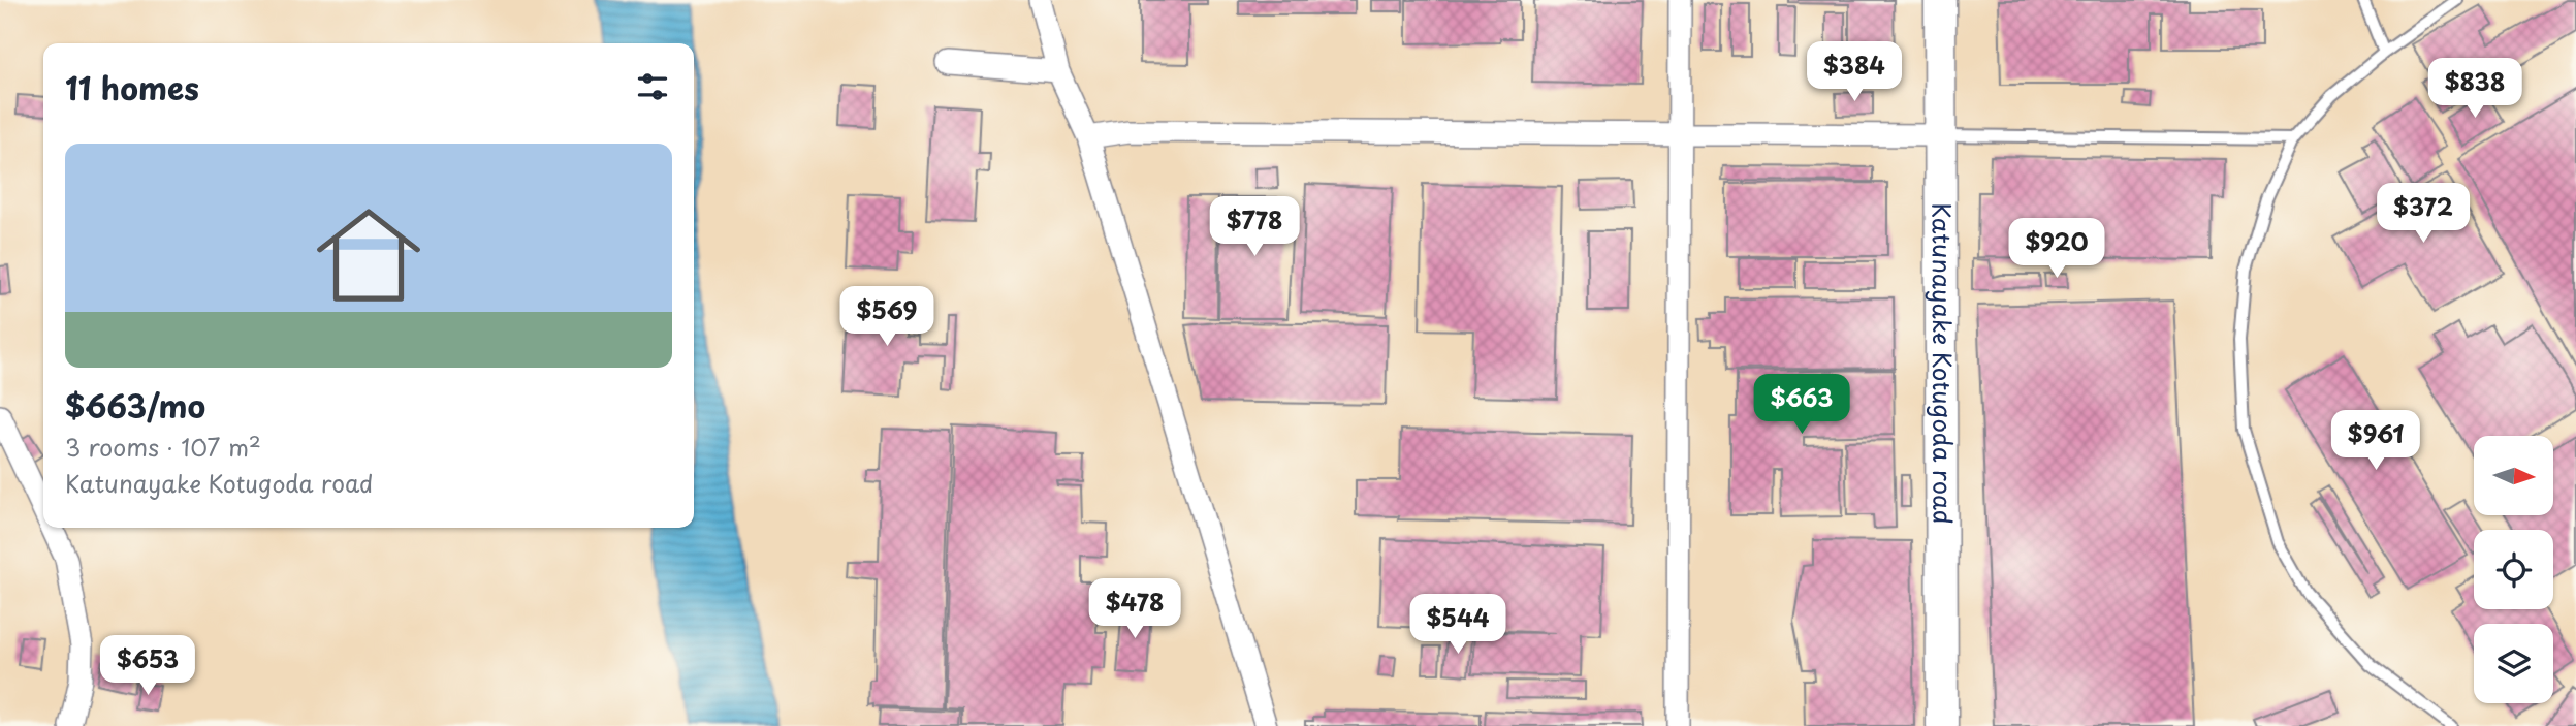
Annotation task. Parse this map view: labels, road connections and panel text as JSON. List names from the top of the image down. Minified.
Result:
{"streets":{"main road":["Katunayake Kotugoda road"]},"north":"right","page":{"price":["$384","$838","$372","$778","$920","$569","$663","$961","$478","$544","$653"],"heading":"11 homes","list":[{"name":"$663/mo","note":"3 rooms · 107 m² · Katunayake Kotugoda road"}]}}
